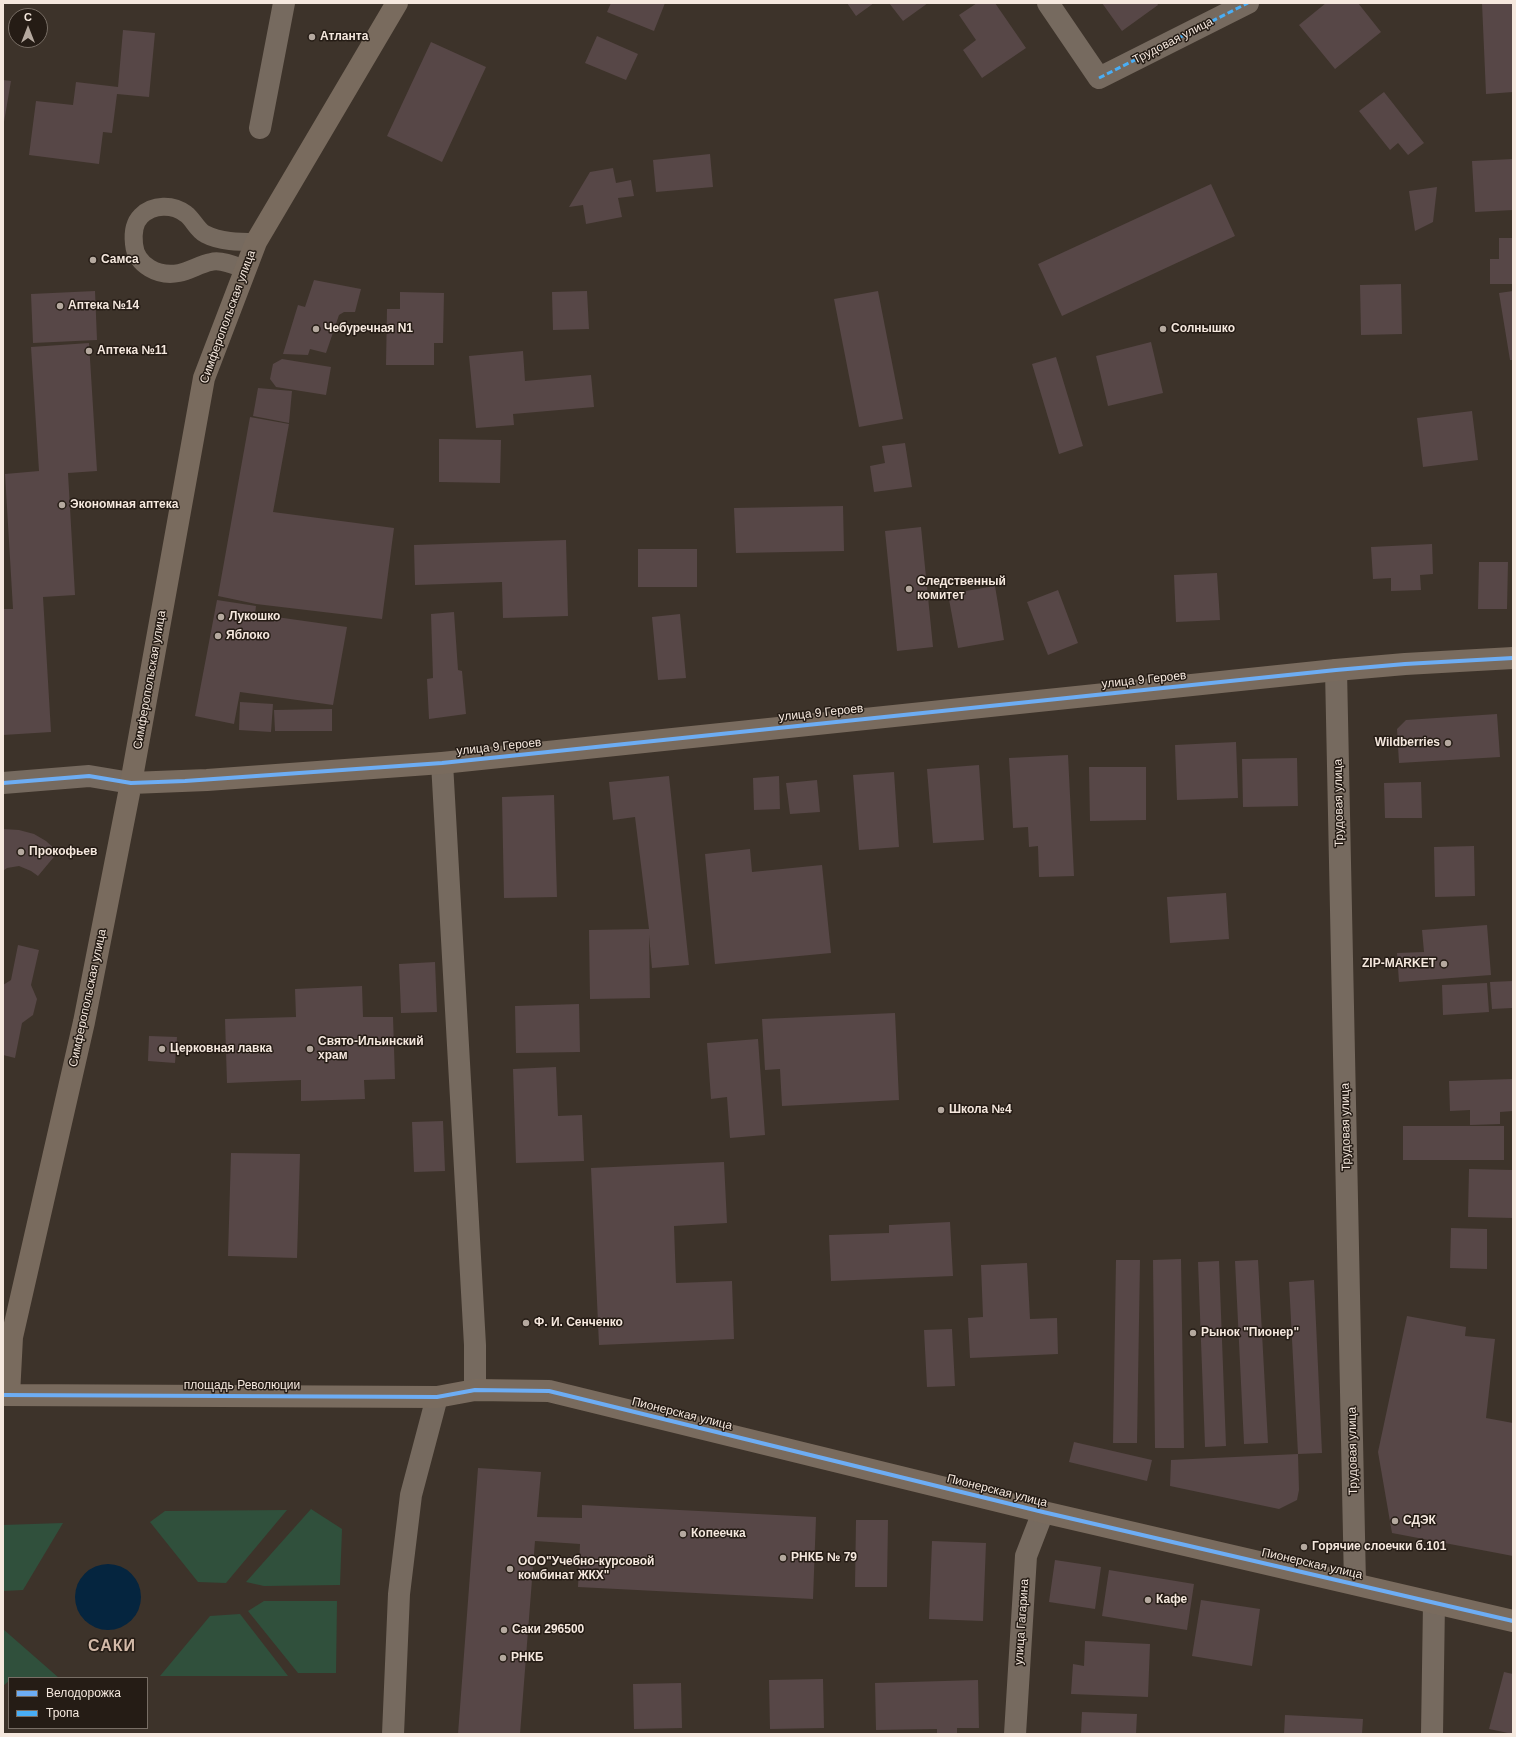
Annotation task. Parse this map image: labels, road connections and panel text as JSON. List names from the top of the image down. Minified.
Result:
{"streets":{"street":["Трудовая улица","Симферопольская улица","улица 9 Героев","площадь Революции","Пионерская улица","улица Гагарина"]},"crossings":[["Трудовая улица","улица 9 Героев"],["Трудовая улица","Пионерская улица"],["Симферопольская улица","улица 9 Героев"],["Симферопольская улица","площадь Революции"],["площадь Революции","Пионерская улица"],["Пионерская улица","улица Гагарина"]],"districts":["САКИ"],"places":["Атланта","Самса","Аптека №14","Чебуречная N1","Солнышко","Аптека №11","Экономная аптека","Следственный комитет","Лукошко","Яблоко","Wildberries","Прокофьев","ZIP-MARKET","Церковная лавка","Свято-Ильинский храм","Школа №4","Ф. И. Сенченко","Рынок \"Пионер\"","СДЭК","Копеечка","Горячие слоечки б.101","РНКБ № 79","ООО\"Учебно-курсовой комбинат ЖКХ\"","Кафе","Саки 296500","РНКБ"],"legend":["Велодорожка","Тропа"],"north":"top"}
